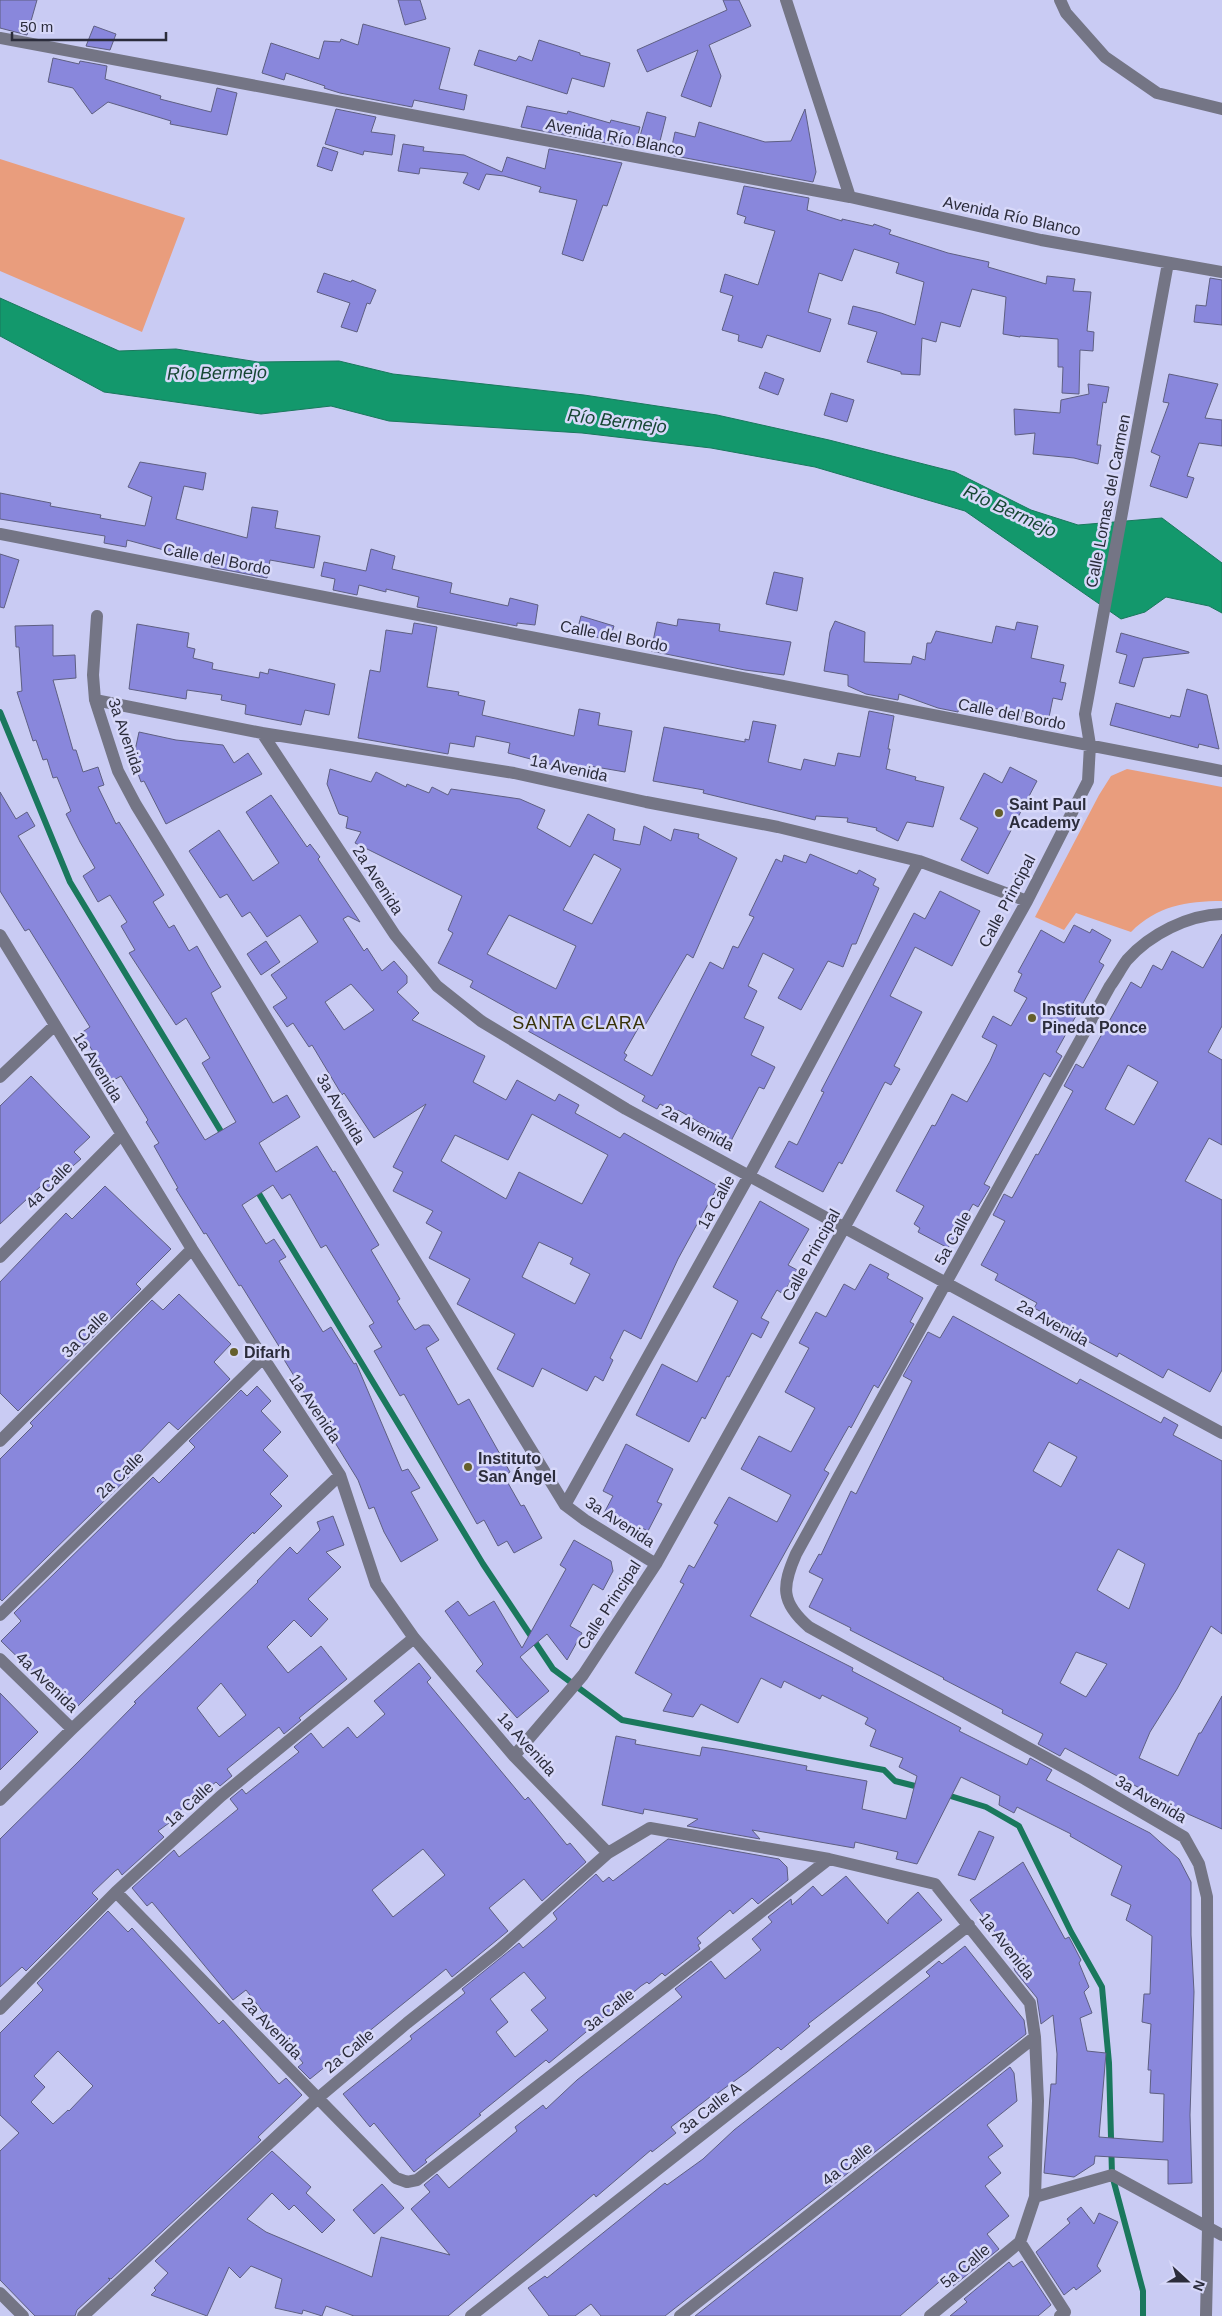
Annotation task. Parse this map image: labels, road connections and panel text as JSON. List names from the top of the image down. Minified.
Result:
{"streets":{"street":["Avenida Río Blanco","Calle Lomas del Carmen","Calle del Bordo","3a Avenida","1a Avenida","2a Avenida","Calle Principal","4a Calle","1a Calle","5a Calle","3a Calle","2a Calle","4a Avenida","3a Calle A"]},"crossings":[["Avenida Río Blanco","Calle Lomas del Carmen"],["Calle Lomas del Carmen","Calle del Bordo"],["Calle Lomas del Carmen","Calle Principal"],["Calle del Bordo","Calle Principal"],["3a Avenida","1a Avenida"],["3a Avenida","Calle Principal"],["3a Avenida","1a Calle"],["3a Avenida","5a Calle"],["1a Avenida","2a Avenida"],["1a Avenida","Calle Principal"],["1a Avenida","4a Calle"],["1a Avenida","1a Calle"],["1a Avenida","5a Calle"],["1a Avenida","3a Calle"],["1a Avenida","2a Calle"],["1a Avenida","3a Calle A"],["2a Avenida","Calle Principal"],["2a Avenida","1a Calle"],["2a Avenida","5a Calle"],["2a Avenida","3a Calle"],["2a Avenida","2a Calle"]],"districts":["SANTA CLARA"],"water":["Río Bermejo"],"places":["Saint Paul Academy","Instituto Pineda Ponce","Difarh","Instituto San Ángel"],"scale_bar":"50 m","north":"right"}
